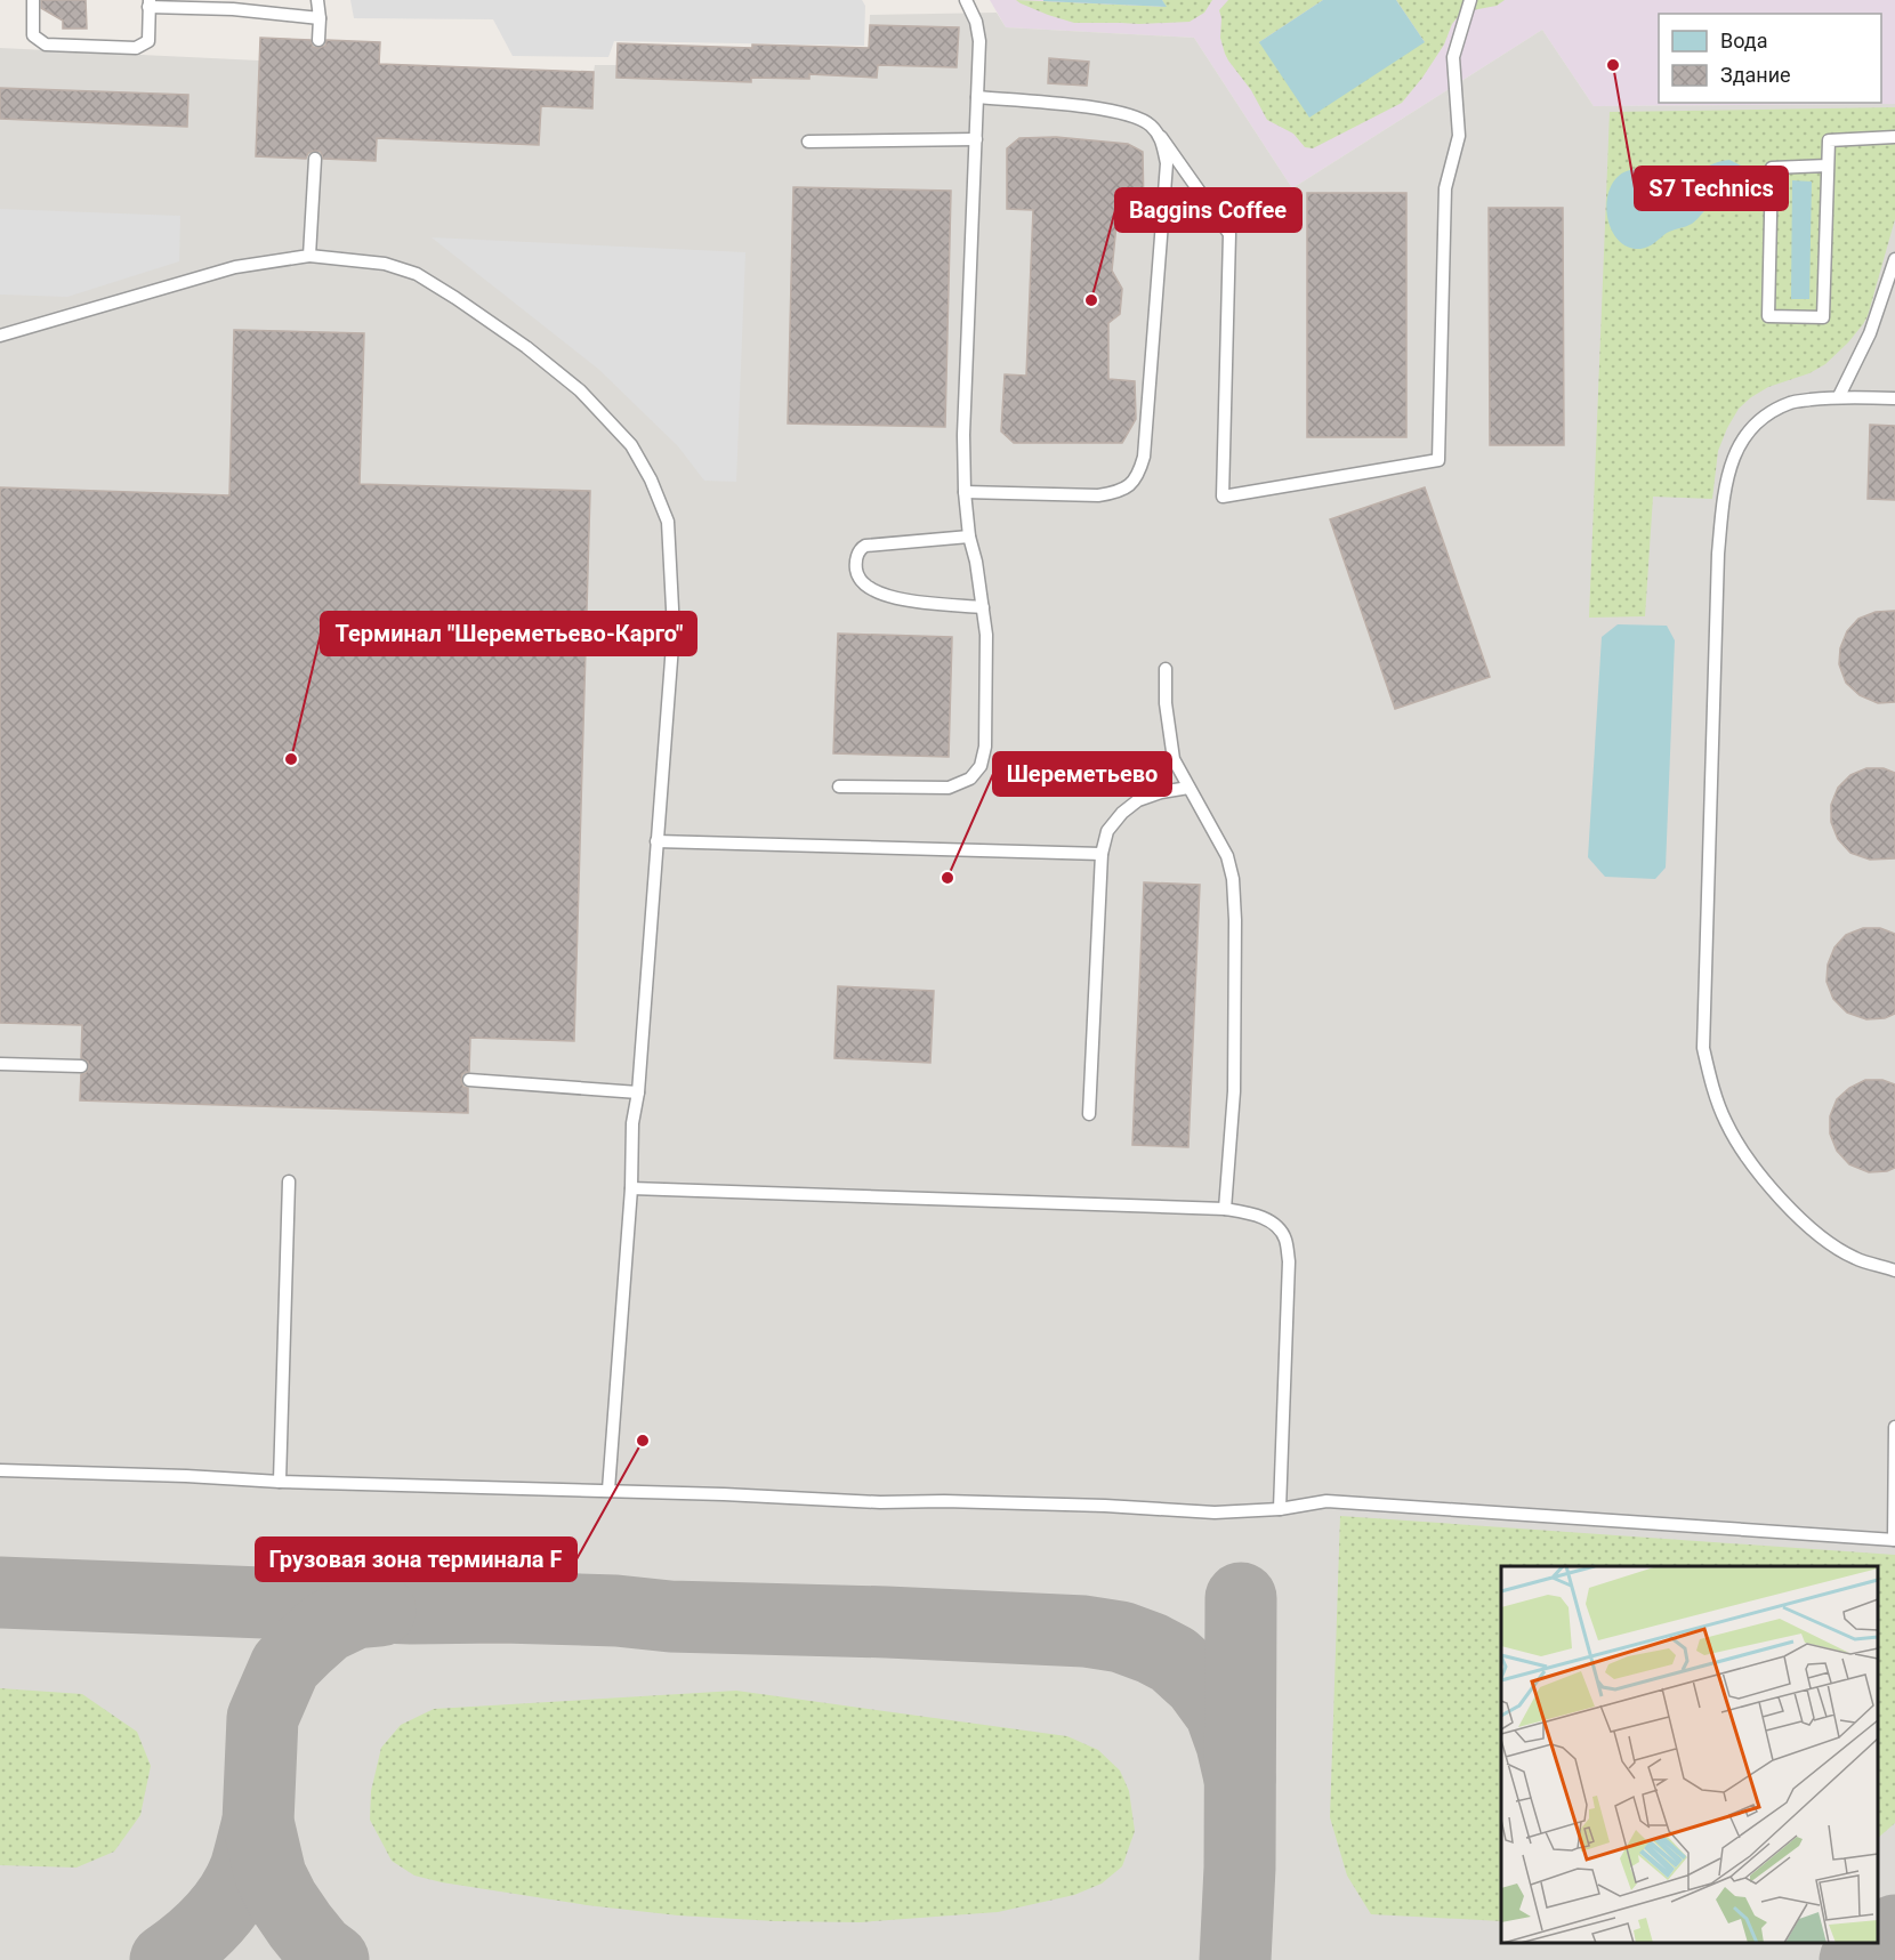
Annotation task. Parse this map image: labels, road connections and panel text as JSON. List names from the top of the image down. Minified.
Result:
{"places":["S7 Technics","Baggins Coffee","Терминал \"Шереметьево-Карго\"","Шереметьево","Грузовая зона терминала F"],"legend":["Вода","Здание"]}
